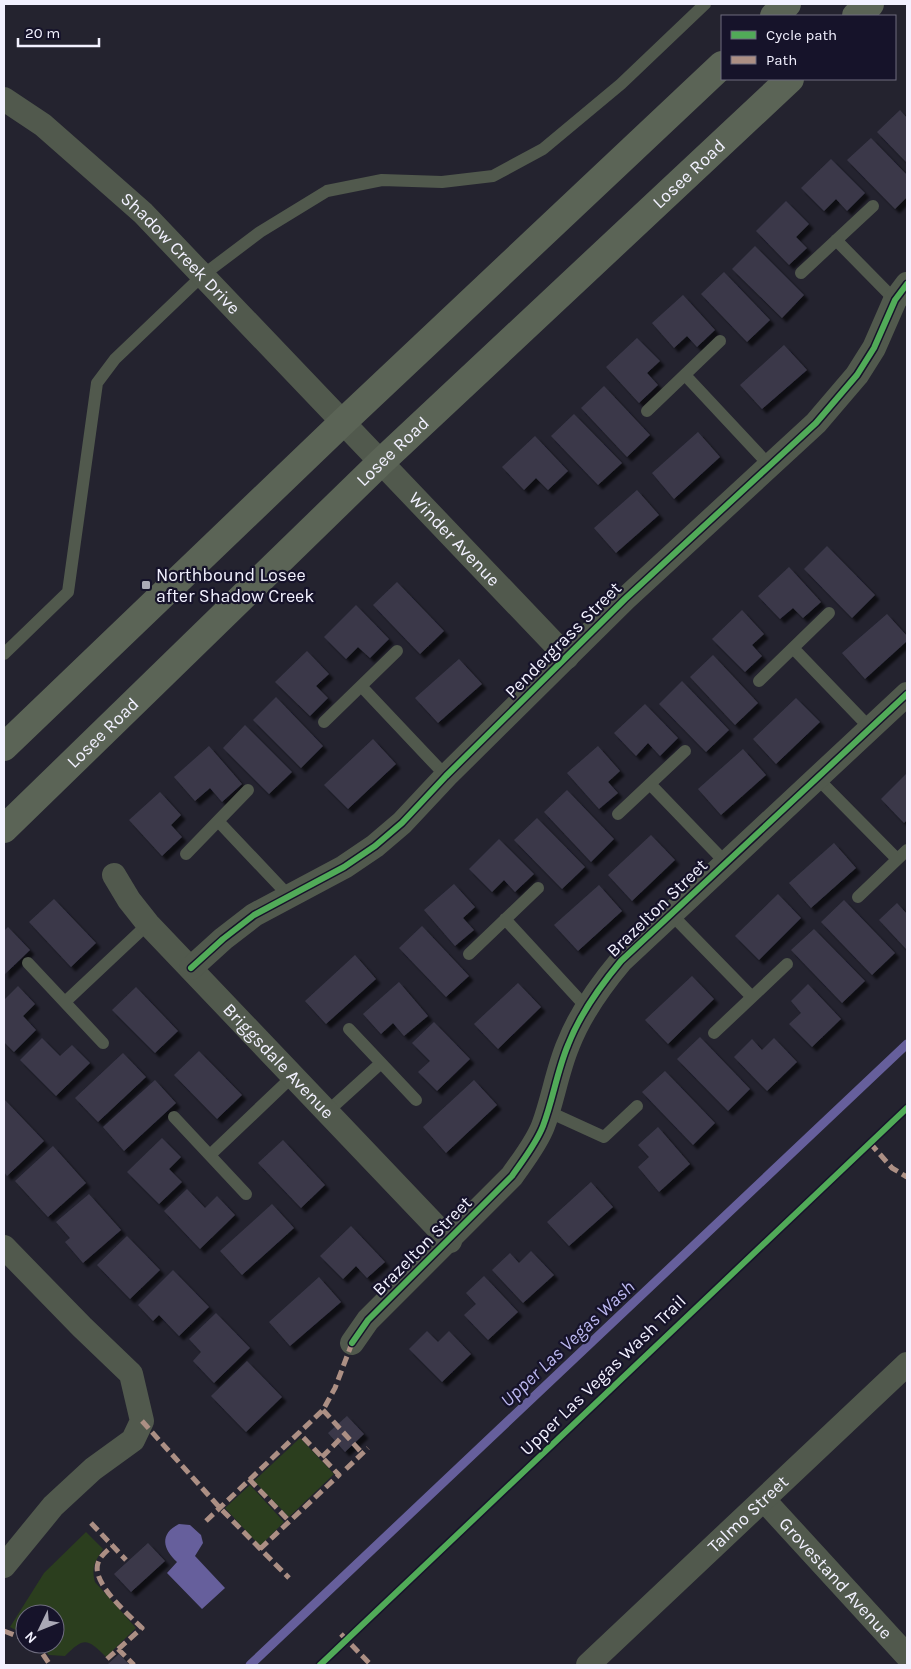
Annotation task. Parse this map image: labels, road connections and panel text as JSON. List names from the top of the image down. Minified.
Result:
{"streets":{"main road":["Losee Road"],"street":["Shadow Creek Drive","Winder Avenue","Pendergrass Street","Brazelton Street","Briggsdale Avenue","Talmo Street","Grovestand Avenue"],"cycle path":["Upper Las Vegas Wash Trail"]},"crossings":[["Losee Road","Winder Avenue"],["Shadow Creek Drive","Winder Avenue"],["Winder Avenue","Pendergrass Street"],["Pendergrass Street","Briggsdale Avenue"],["Brazelton Street","Briggsdale Avenue"],["Talmo Street","Grovestand Avenue"]],"water":["Upper Las Vegas Wash"],"places":{"transit":["Northbound Losee after Shadow Creek"]},"legend":["Cycle path","Path"],"scale_bar":"20 m","north":"bottom left"}
